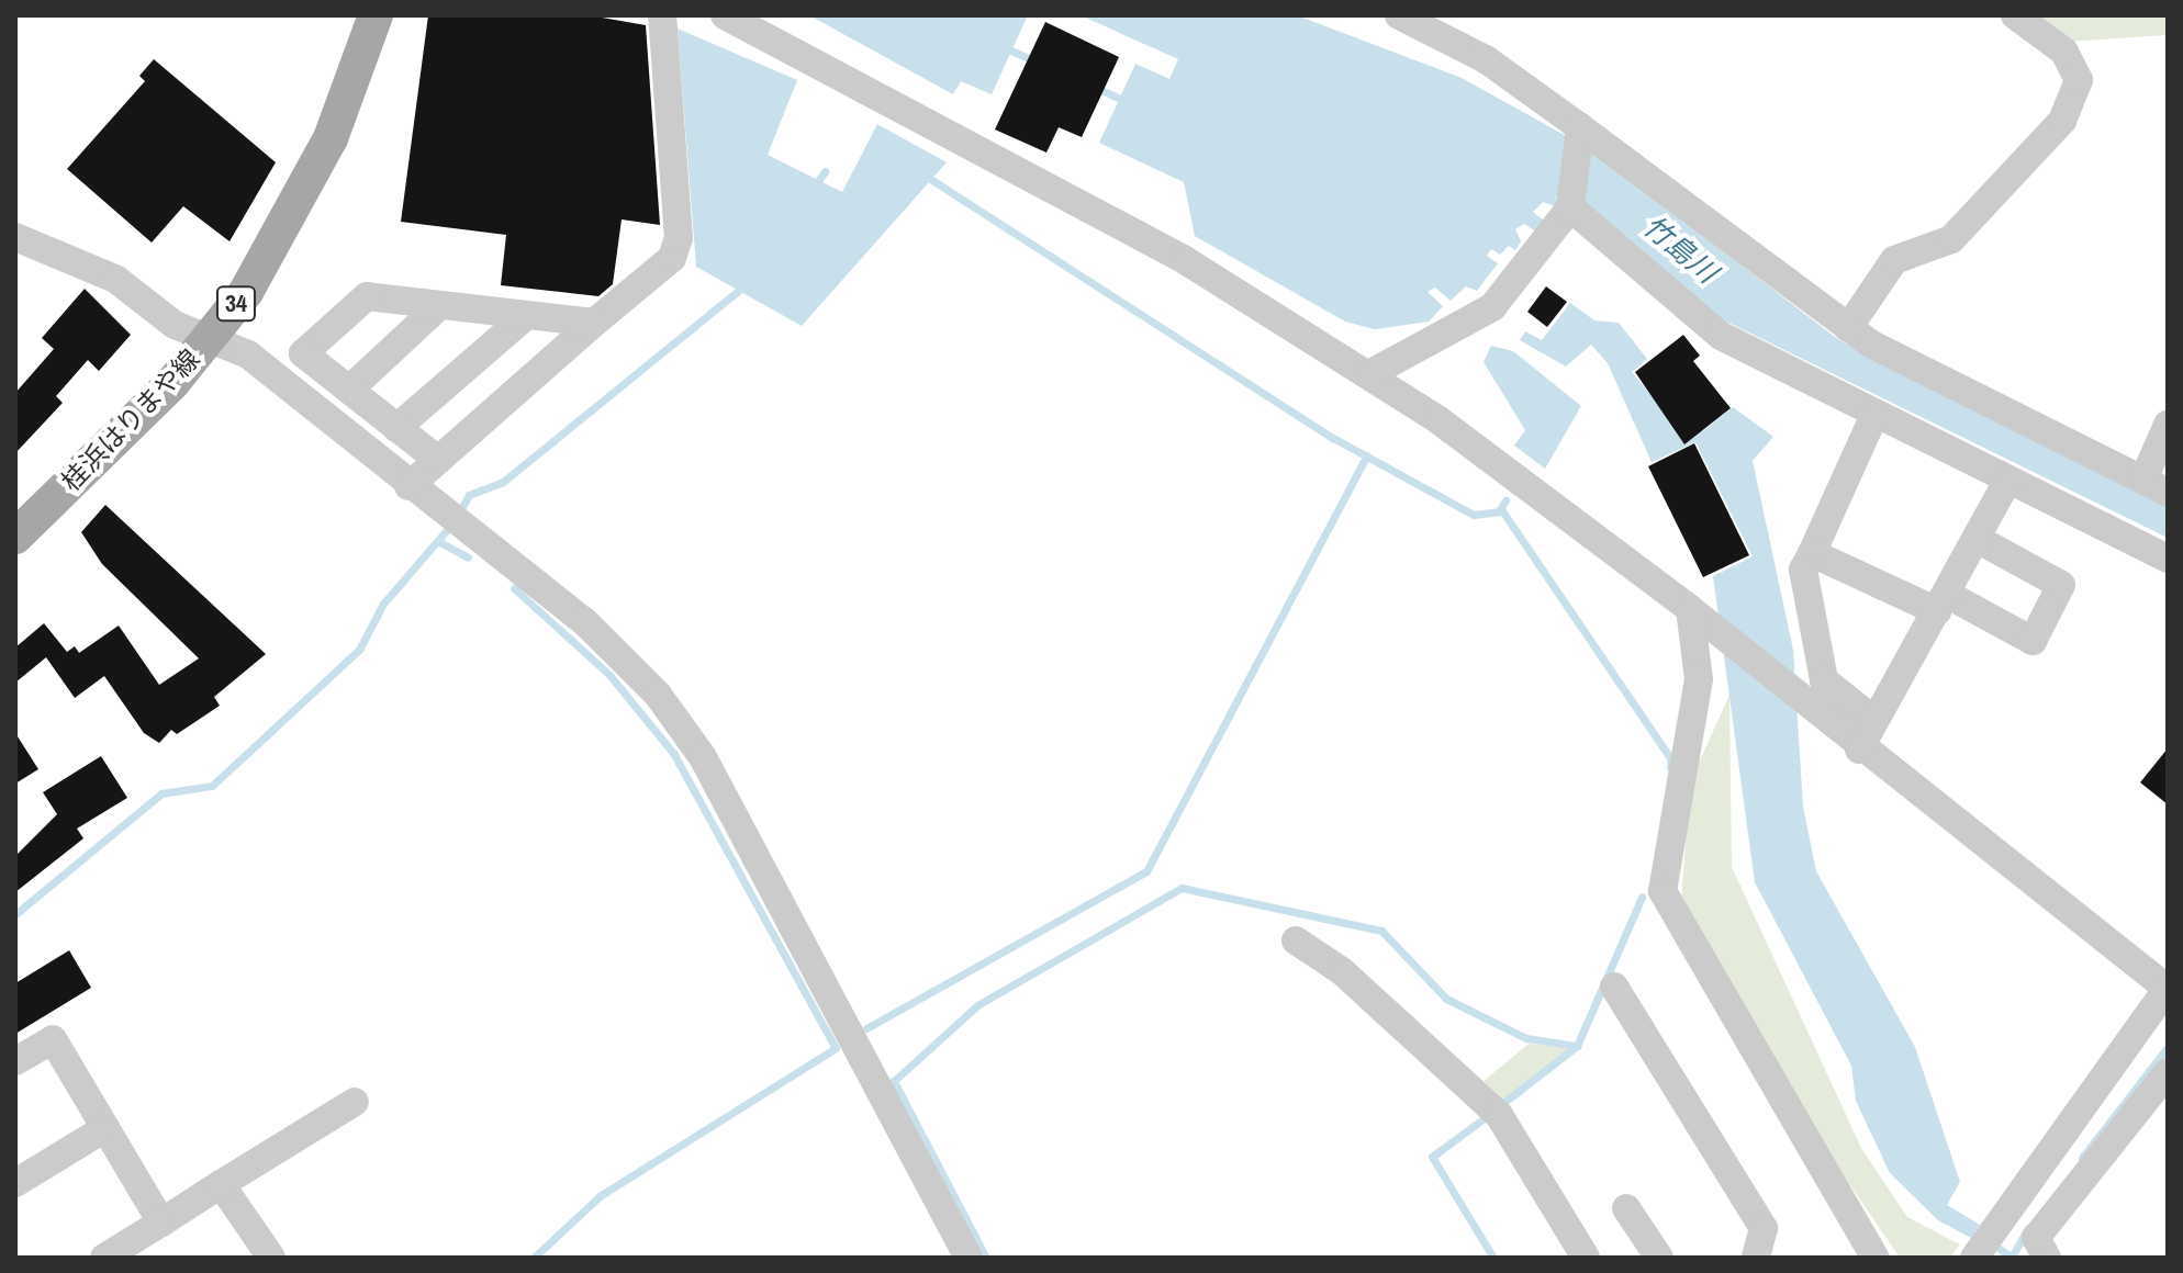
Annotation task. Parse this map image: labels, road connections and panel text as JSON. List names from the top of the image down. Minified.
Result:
{"streets":{"main road":["34","桂浜はりまや線"]},"water":["竹島川"]}
